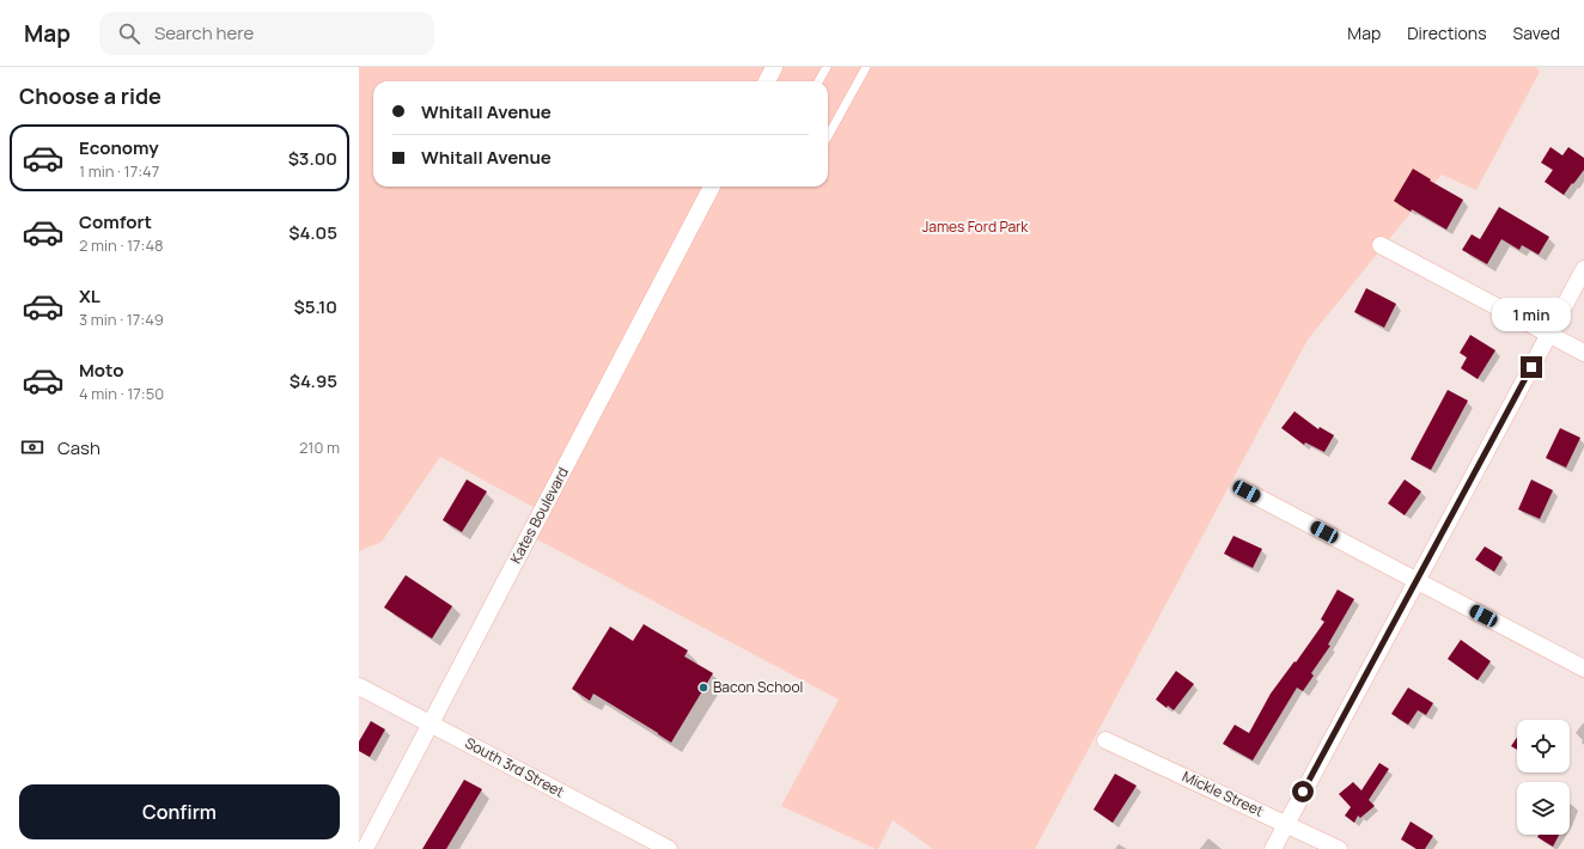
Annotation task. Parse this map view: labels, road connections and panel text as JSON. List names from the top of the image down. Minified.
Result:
{"streets":{"street":["Kates Boulevard","South 3rd Street","Mickle Street"]},"crossings":[["Kates Boulevard","South 3rd Street"]],"parks":["James Ford Park"],"places":["Bacon School"],"page":{"header":"Map","search":"Search here","nav":["Map","Directions","Saved"],"heading":"Choose a ride","banner":["Whitall Avenue","Whitall Avenue"],"list":[{"name":"Economy","note":"1 min · 17:47","value":"$3.00"},{"name":"Comfort","note":"2 min · 17:48","value":"$4.05"},{"name":"XL","note":"3 min · 17:49","value":"$5.10"},{"name":"Moto","note":"4 min · 17:50","value":"$4.95"}],"bubble":"1 min","pay":["Cash","210 m"],"buttons":"Confirm"}}
